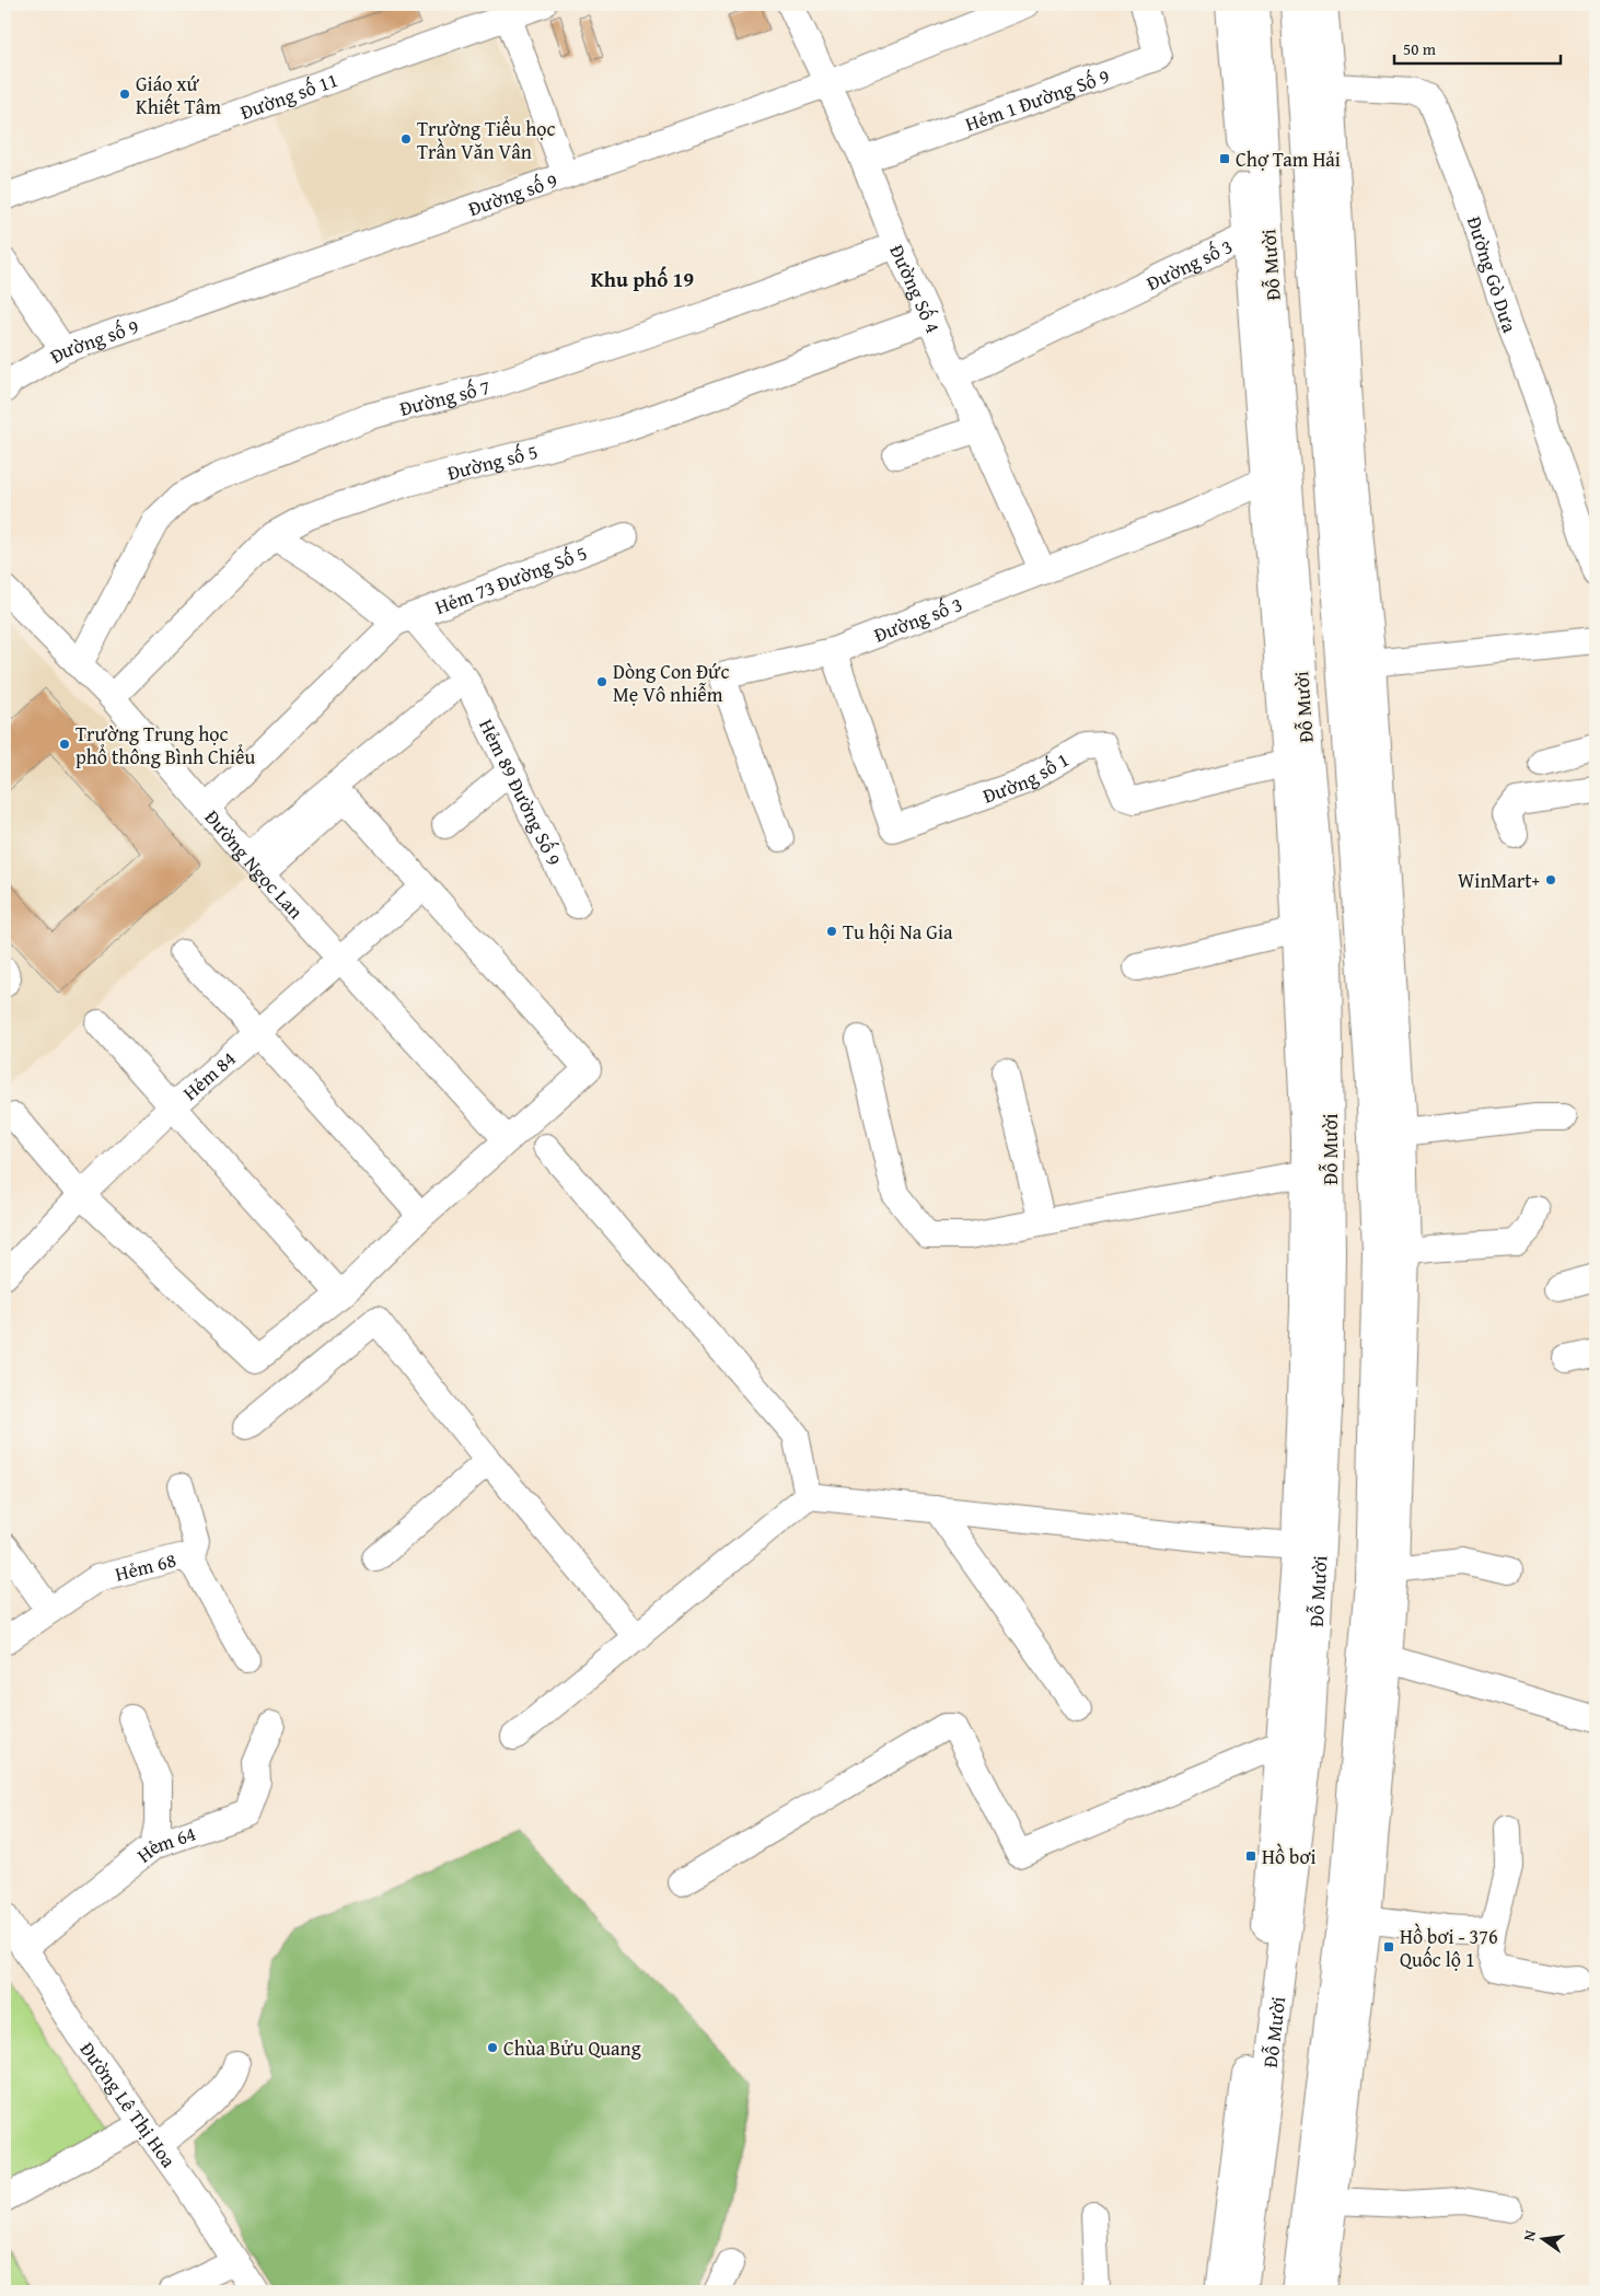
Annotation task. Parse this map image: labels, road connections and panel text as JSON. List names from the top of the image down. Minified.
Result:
{"streets":{"highway":["Đỗ Mười"],"street":["Đường số 11","Hẻm 1 Đường Số 9","Đường số 9","Đường số 3","Đường Gò Dưa","Đường Số 4","Đường số 7","Đường số 5","Hẻm 73 Đường Số 5","Đường số 1","Hẻm 89 Đường Số 9","Đường Ngọc Lan","Hẻm 84","Hẻm 68","Hẻm 64","Đường Lê Thị Hoa"]},"crossings":[["Hẻm 1 Đường Số 9","Đường Số 4"],["Đường số 9","Đường Số 4"],["Đường số 3","Đỗ Mười"],["Đường số 3","Đường Số 4"],["Đường số 3","Đường số 1"],["Đỗ Mười","Đường số 1"],["Đường Số 4","Đường số 7"],["Đường Số 4","Đường số 5"],["Đường số 7","Đường Ngọc Lan"],["Đường số 5","Hẻm 89 Đường Số 9"],["Đường số 5","Đường Ngọc Lan"],["Hẻm 73 Đường Số 5","Hẻm 89 Đường Số 9"],["Đường Ngọc Lan","Hẻm 84"],["Hẻm 64","Đường Lê Thị Hoa"]],"districts":["Khu phố 19"],"places":{"other":["Giáo xứ Khiết Tâm","Trường Tiểu học Trần Văn Vân","Dòng Con Đức Mẹ Vô nhiễm","Trường Trung học phổ thông Bình Chiểu","WinMart+","Tu hội Na Gia","Chùa Bửu Quang"],"transit":["Chợ Tam Hải","Hồ bơi","Hồ bơi - 376 Quốc lộ 1"]},"scale_bar":"50 m","north":"left"}
